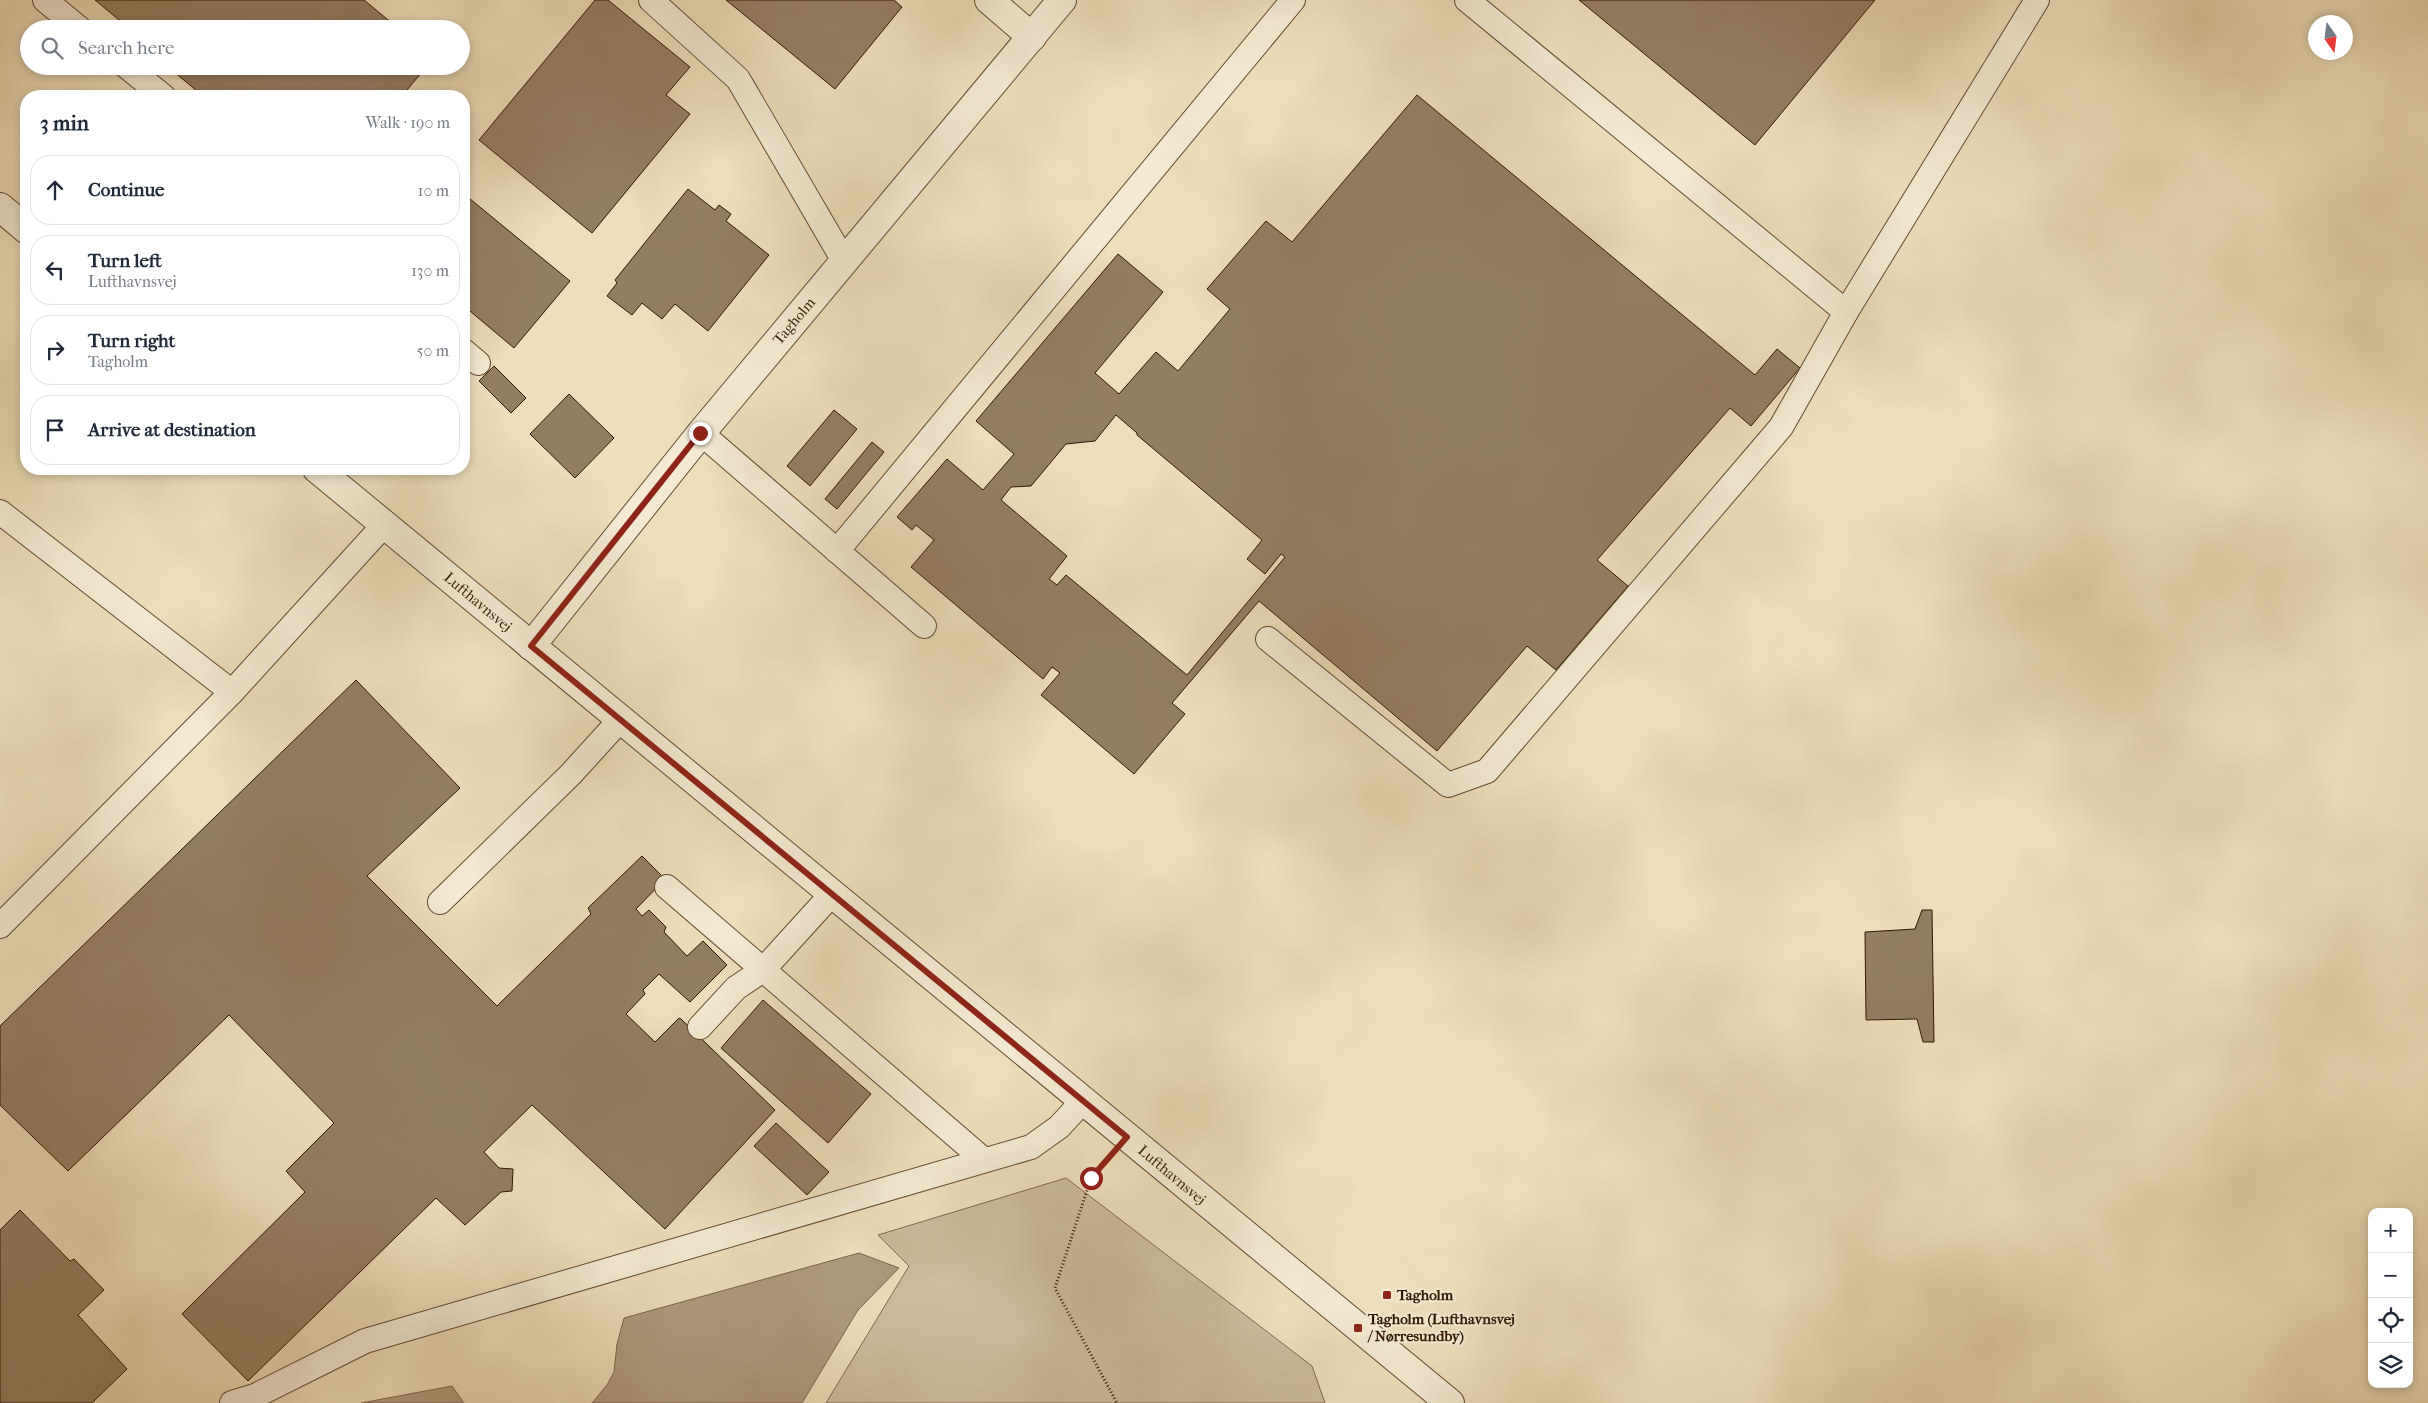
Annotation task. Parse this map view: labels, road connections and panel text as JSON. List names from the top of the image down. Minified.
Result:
{"streets":{"street":["Tagholm","Lufthavnsvej"]},"crossings":[["Tagholm","Lufthavnsvej"]],"places":{"transit":["Tagholm","Tagholm (Lufthavnsvej / Nørresundby)"]},"north":"bottom","page":{"search":"Search here","heading":["3 min","Walk · 190 m"],"list":[["Continue","10 m"],["Turn left","Lufthavnsvej","130 m"],["Turn right","Tagholm","50 m"],"Arrive at destination"],"map_buttons":["+","−"]}}
